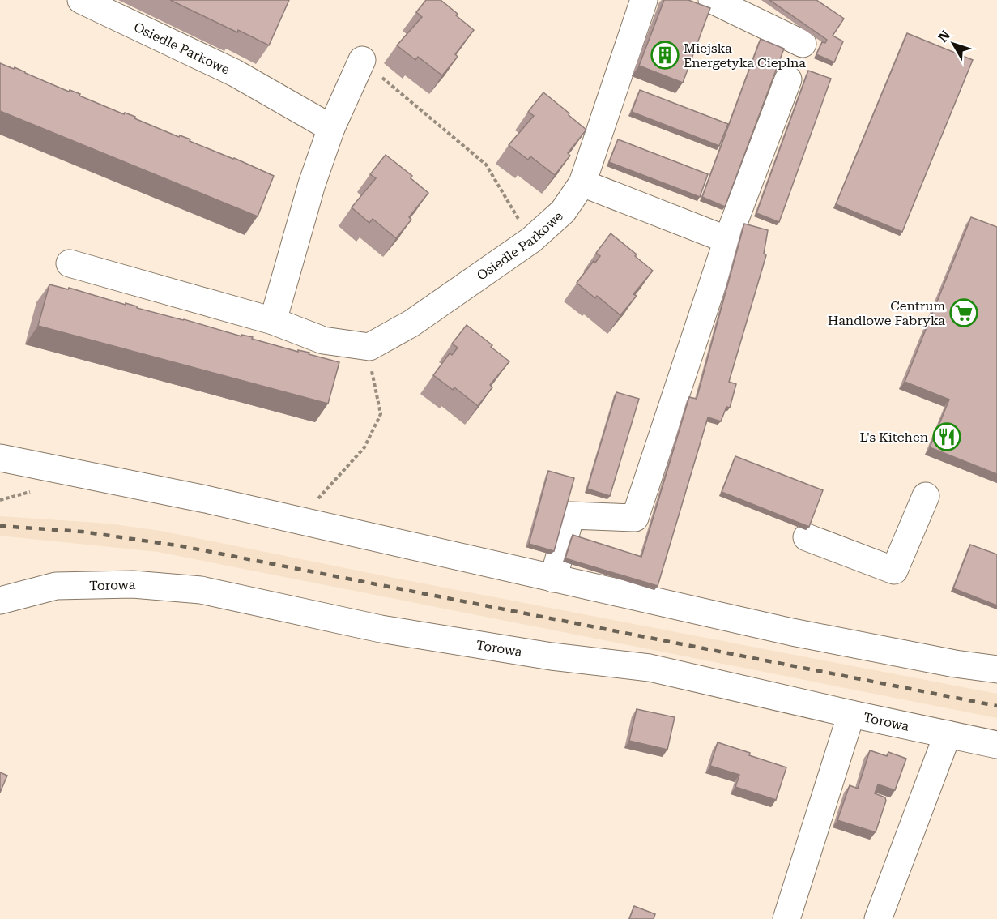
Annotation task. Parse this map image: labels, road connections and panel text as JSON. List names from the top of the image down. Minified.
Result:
{"streets":{"street":["Osiedle Parkowe","Torowa"]},"places":{"building":["Miejska Energetyka Cieplna"],"supermarket":["Centrum Handlowe Fabryka"],"restaurant":["L's Kitchen"]},"north":"top left"}
